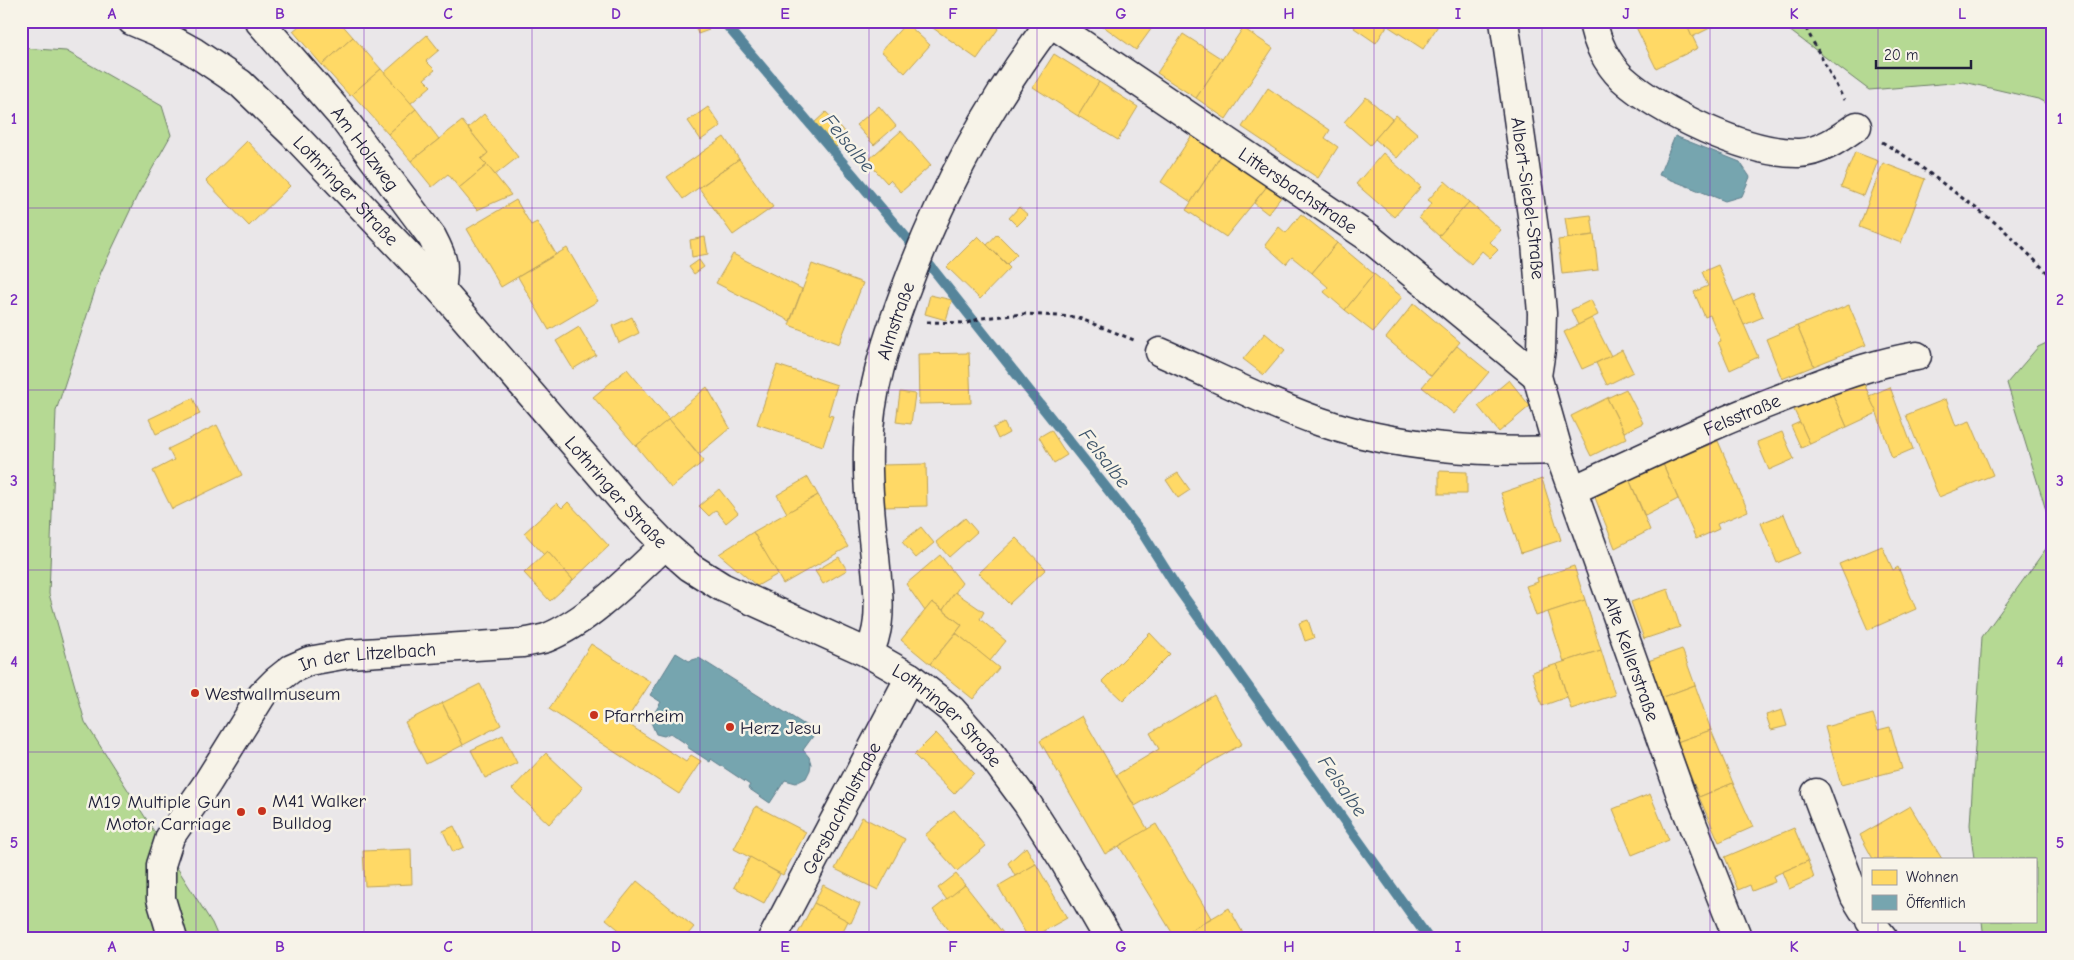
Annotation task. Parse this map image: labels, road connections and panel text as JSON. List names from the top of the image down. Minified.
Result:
{"streets":{"street":["Am Holzweg","Littersbachstraße","Lothringer Straße","Albert-Siebel-Straße","Almstraße","Felsstraße","In der Litzelbach","Alte Kellerstraße","Gersbachtalstraße"]},"crossings":[["Am Holzweg","Lothringer Straße"],["Littersbachstraße","Albert-Siebel-Straße"],["Littersbachstraße","Almstraße"],["Littersbachstraße","Alte Kellerstraße"],["Lothringer Straße","Almstraße"],["Lothringer Straße","In der Litzelbach"],["Lothringer Straße","Gersbachtalstraße"],["Albert-Siebel-Straße","Alte Kellerstraße"],["Felsstraße","Alte Kellerstraße"]],"water":["Felsalbe"],"places":["Westwallmuseum","Pfarrheim","Herz Jesu","M41 Walker Bulldog","M19 Multiple Gun Motor Carriage"],"legend":["Wohnen","Öffentlich"],"scale_bar":"20 m","grid":{"columns":["A","B","C","D","E","F","G","H","I","J","K","L"],"rows":["1","2","3","4","5"]}}
